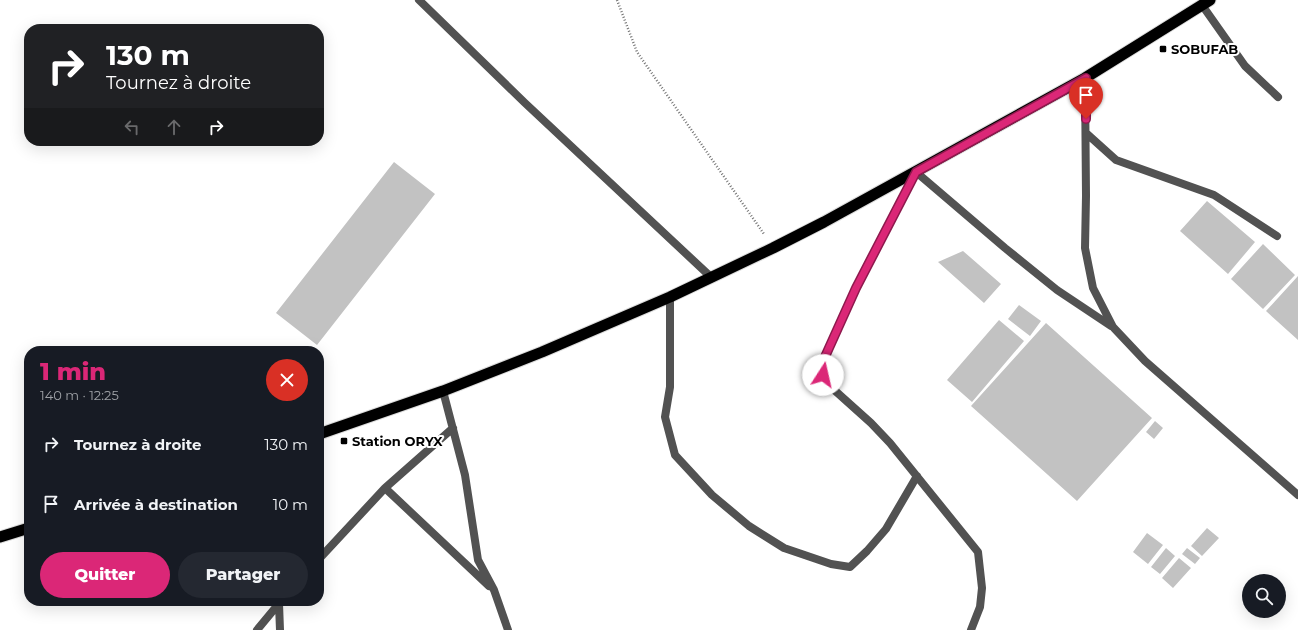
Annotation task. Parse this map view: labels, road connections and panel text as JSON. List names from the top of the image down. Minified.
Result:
{"places":{"transit":["SOBUFAB","Station ORYX"]},"page":{"turn":["130 m","Tournez à droite"],"heading":["1 min","140 m · 12:25"],"list":[{"name":"Tournez à droite","value":"130 m"},{"name":"Arrivée à destination","value":"10 m"}],"buttons":["Quitter","Partager"]}}
